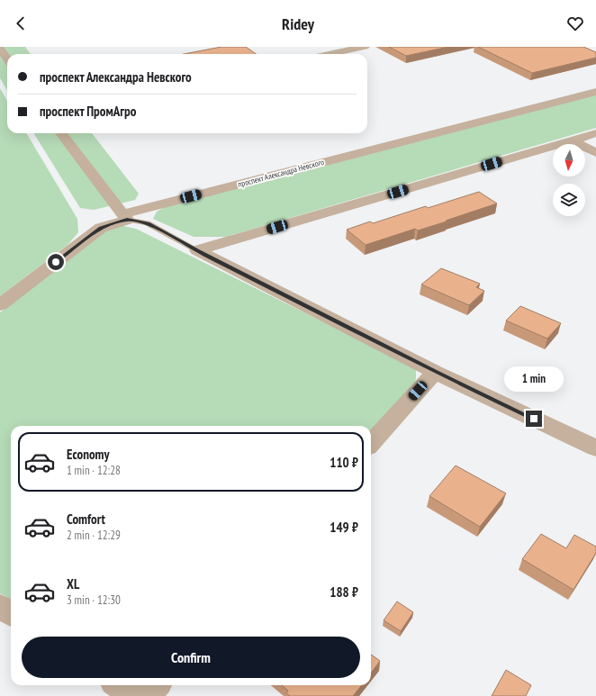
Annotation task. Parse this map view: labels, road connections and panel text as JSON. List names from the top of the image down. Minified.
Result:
{"streets":{"street":["проспект Александра Невского"]},"north":"bottom","page":{"header":"Ridey","banner":["проспект Александра Невского","проспект ПромАгро"],"bubble":"1 min","list":[{"name":"Economy","note":"1 min · 12:28","value":"110 ₽"},{"name":"Comfort","note":"2 min · 12:29","value":"149 ₽"},{"name":"XL","note":"3 min · 12:30","value":"188 ₽"}],"buttons":"Confirm"}}
